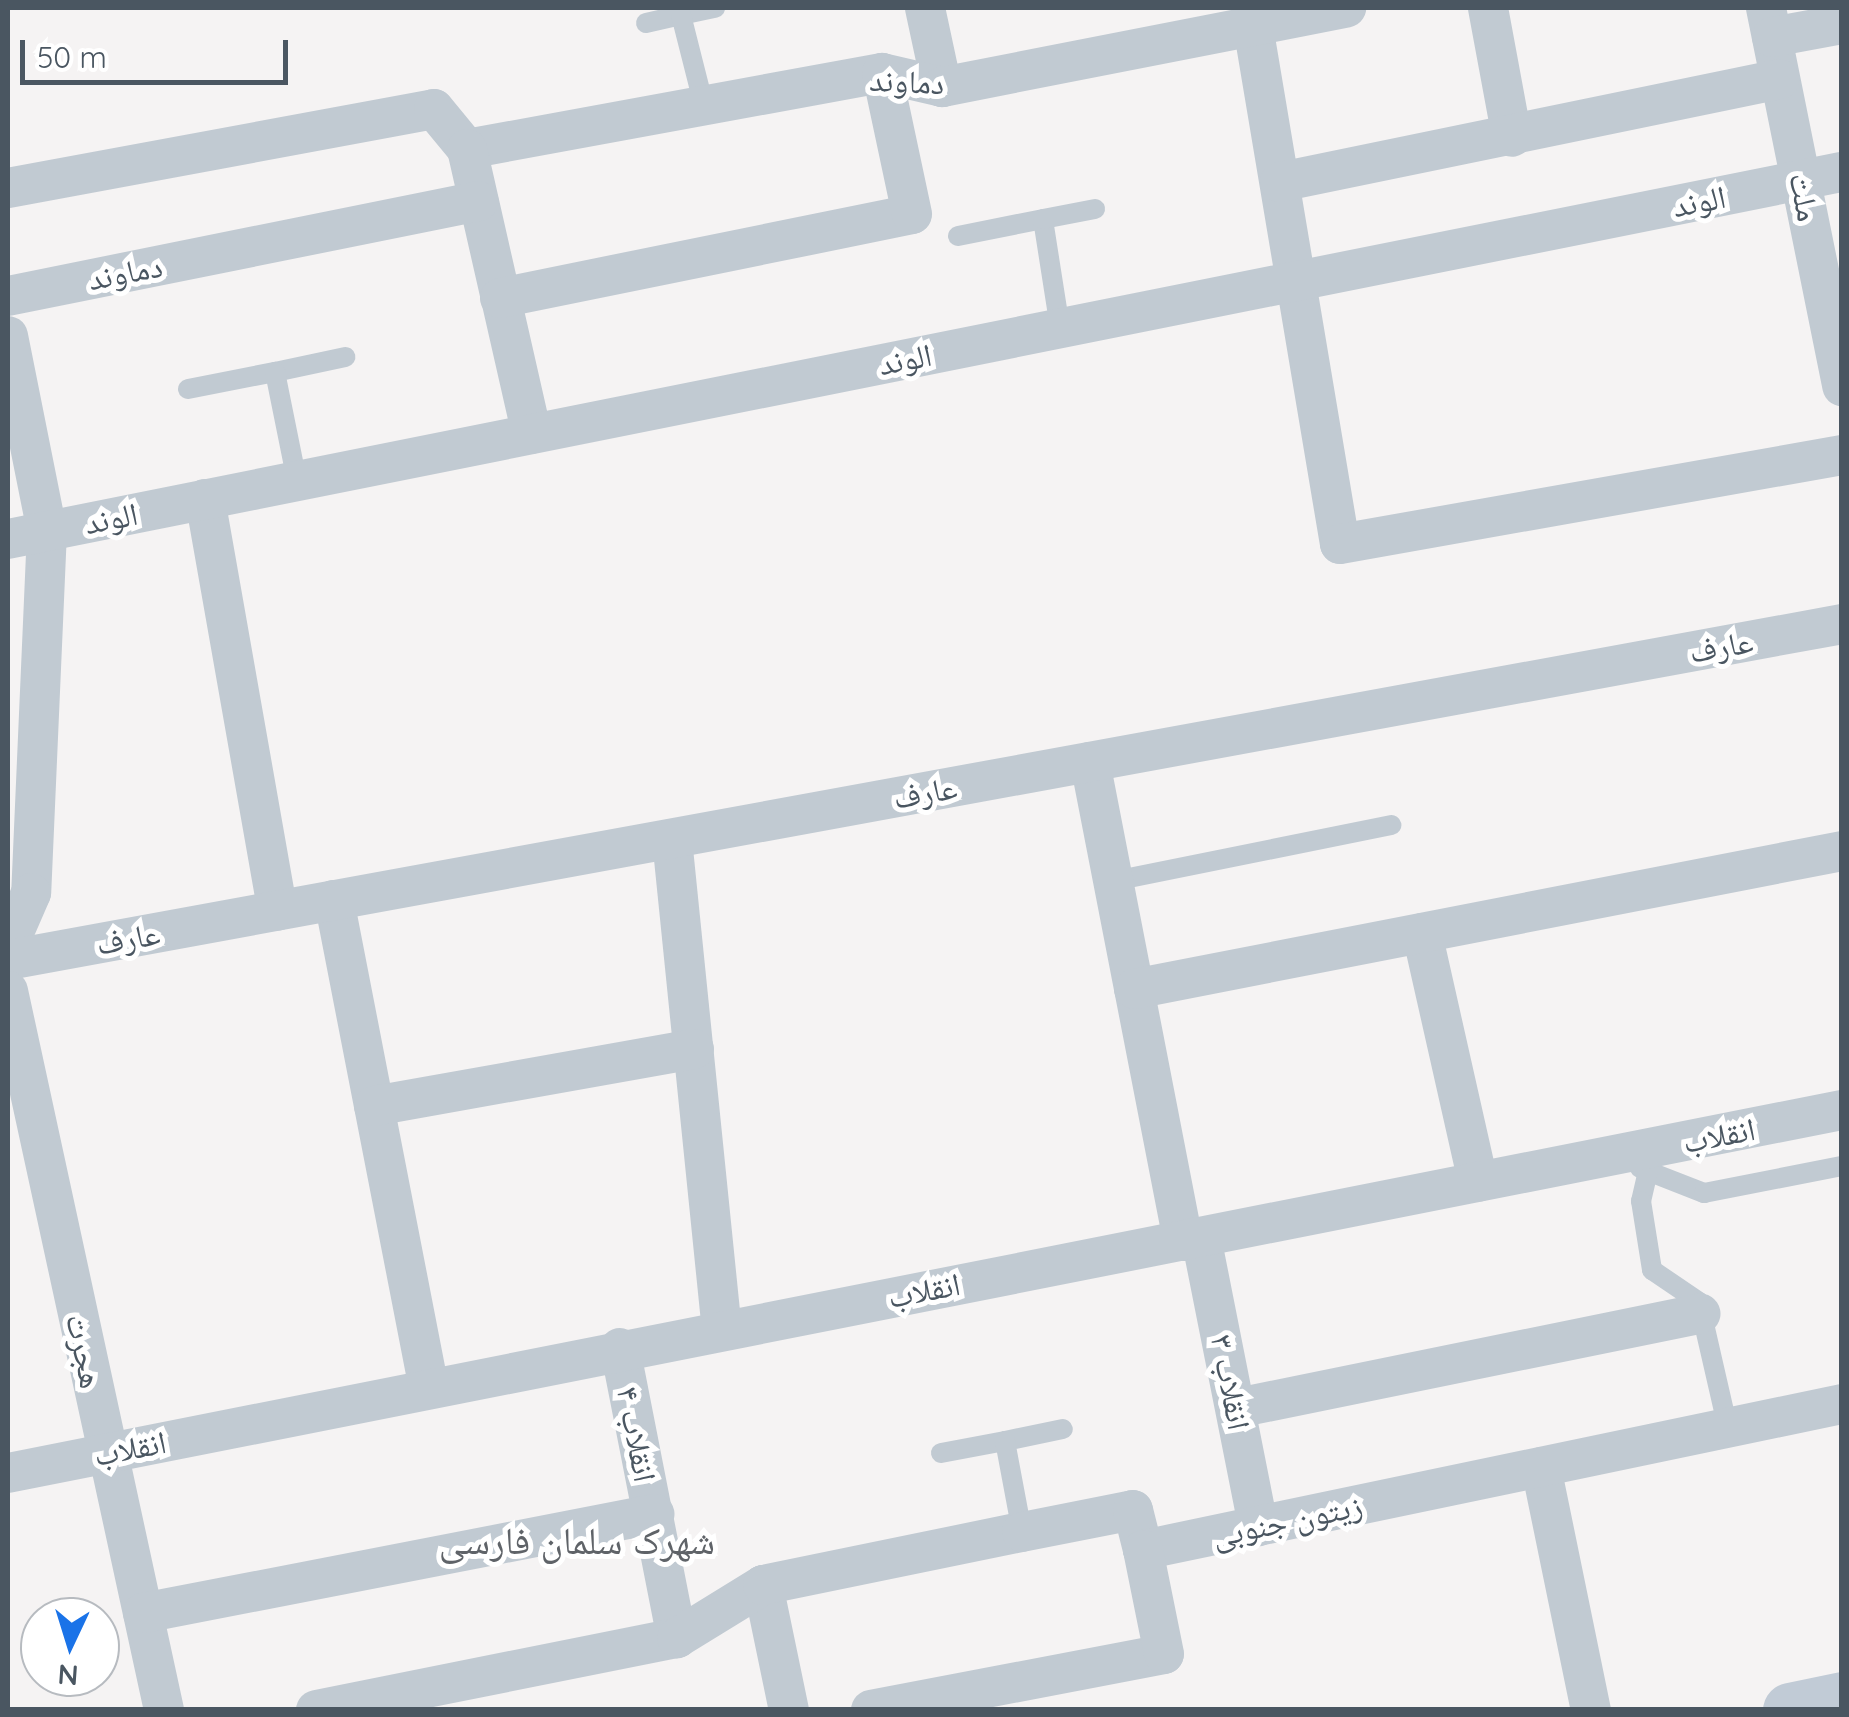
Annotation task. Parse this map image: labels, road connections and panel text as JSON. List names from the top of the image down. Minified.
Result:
{"streets":{"street":["دماوند","ملت","الوند","عارف","انقلاب","هجرت","انقلاب ۳","انقلاب ۴","زیتون جنوبی"]},"crossings":[["ملت","الوند"],["عارف","انقلاب ۳"],["انقلاب","هجرت"],["انقلاب","انقلاب ۳"],["انقلاب","انقلاب ۴"],["انقلاب ۳","زیتون جنوبی"]],"districts":["شهرک سلمان فارسی"],"scale_bar":"50 m","north":"bottom"}
